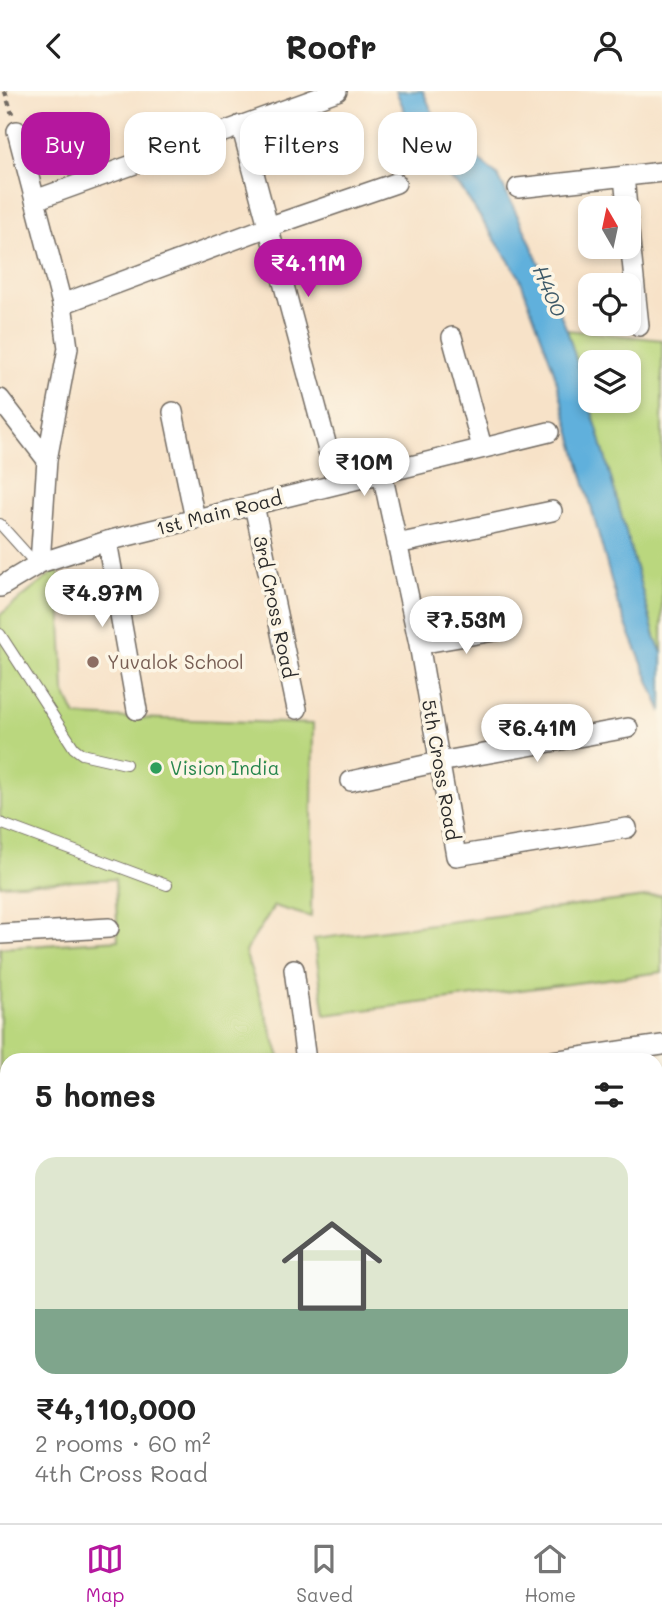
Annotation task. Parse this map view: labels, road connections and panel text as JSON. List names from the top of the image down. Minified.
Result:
{"streets":{"street":["1st Main Road","3rd Cross Road","5th Cross Road"]},"crossings":[["1st Main Road","3rd Cross Road"],["1st Main Road","5th Cross Road"]],"water":["H400"],"places":["Yuvalok School","Vision India"],"north":"top","page":{"header":"Roofr","chip":["Buy","Rent","Filters","New"],"price":["₹4.11M","₹10M","₹4.97M","₹7.53M","₹6.41M"],"heading":"5 homes","list":[{"name":"₹4,110,000","note":"2 rooms · 60 m² · 4th Cross Road"}],"tabs":["Map","Saved","Home"]}}
